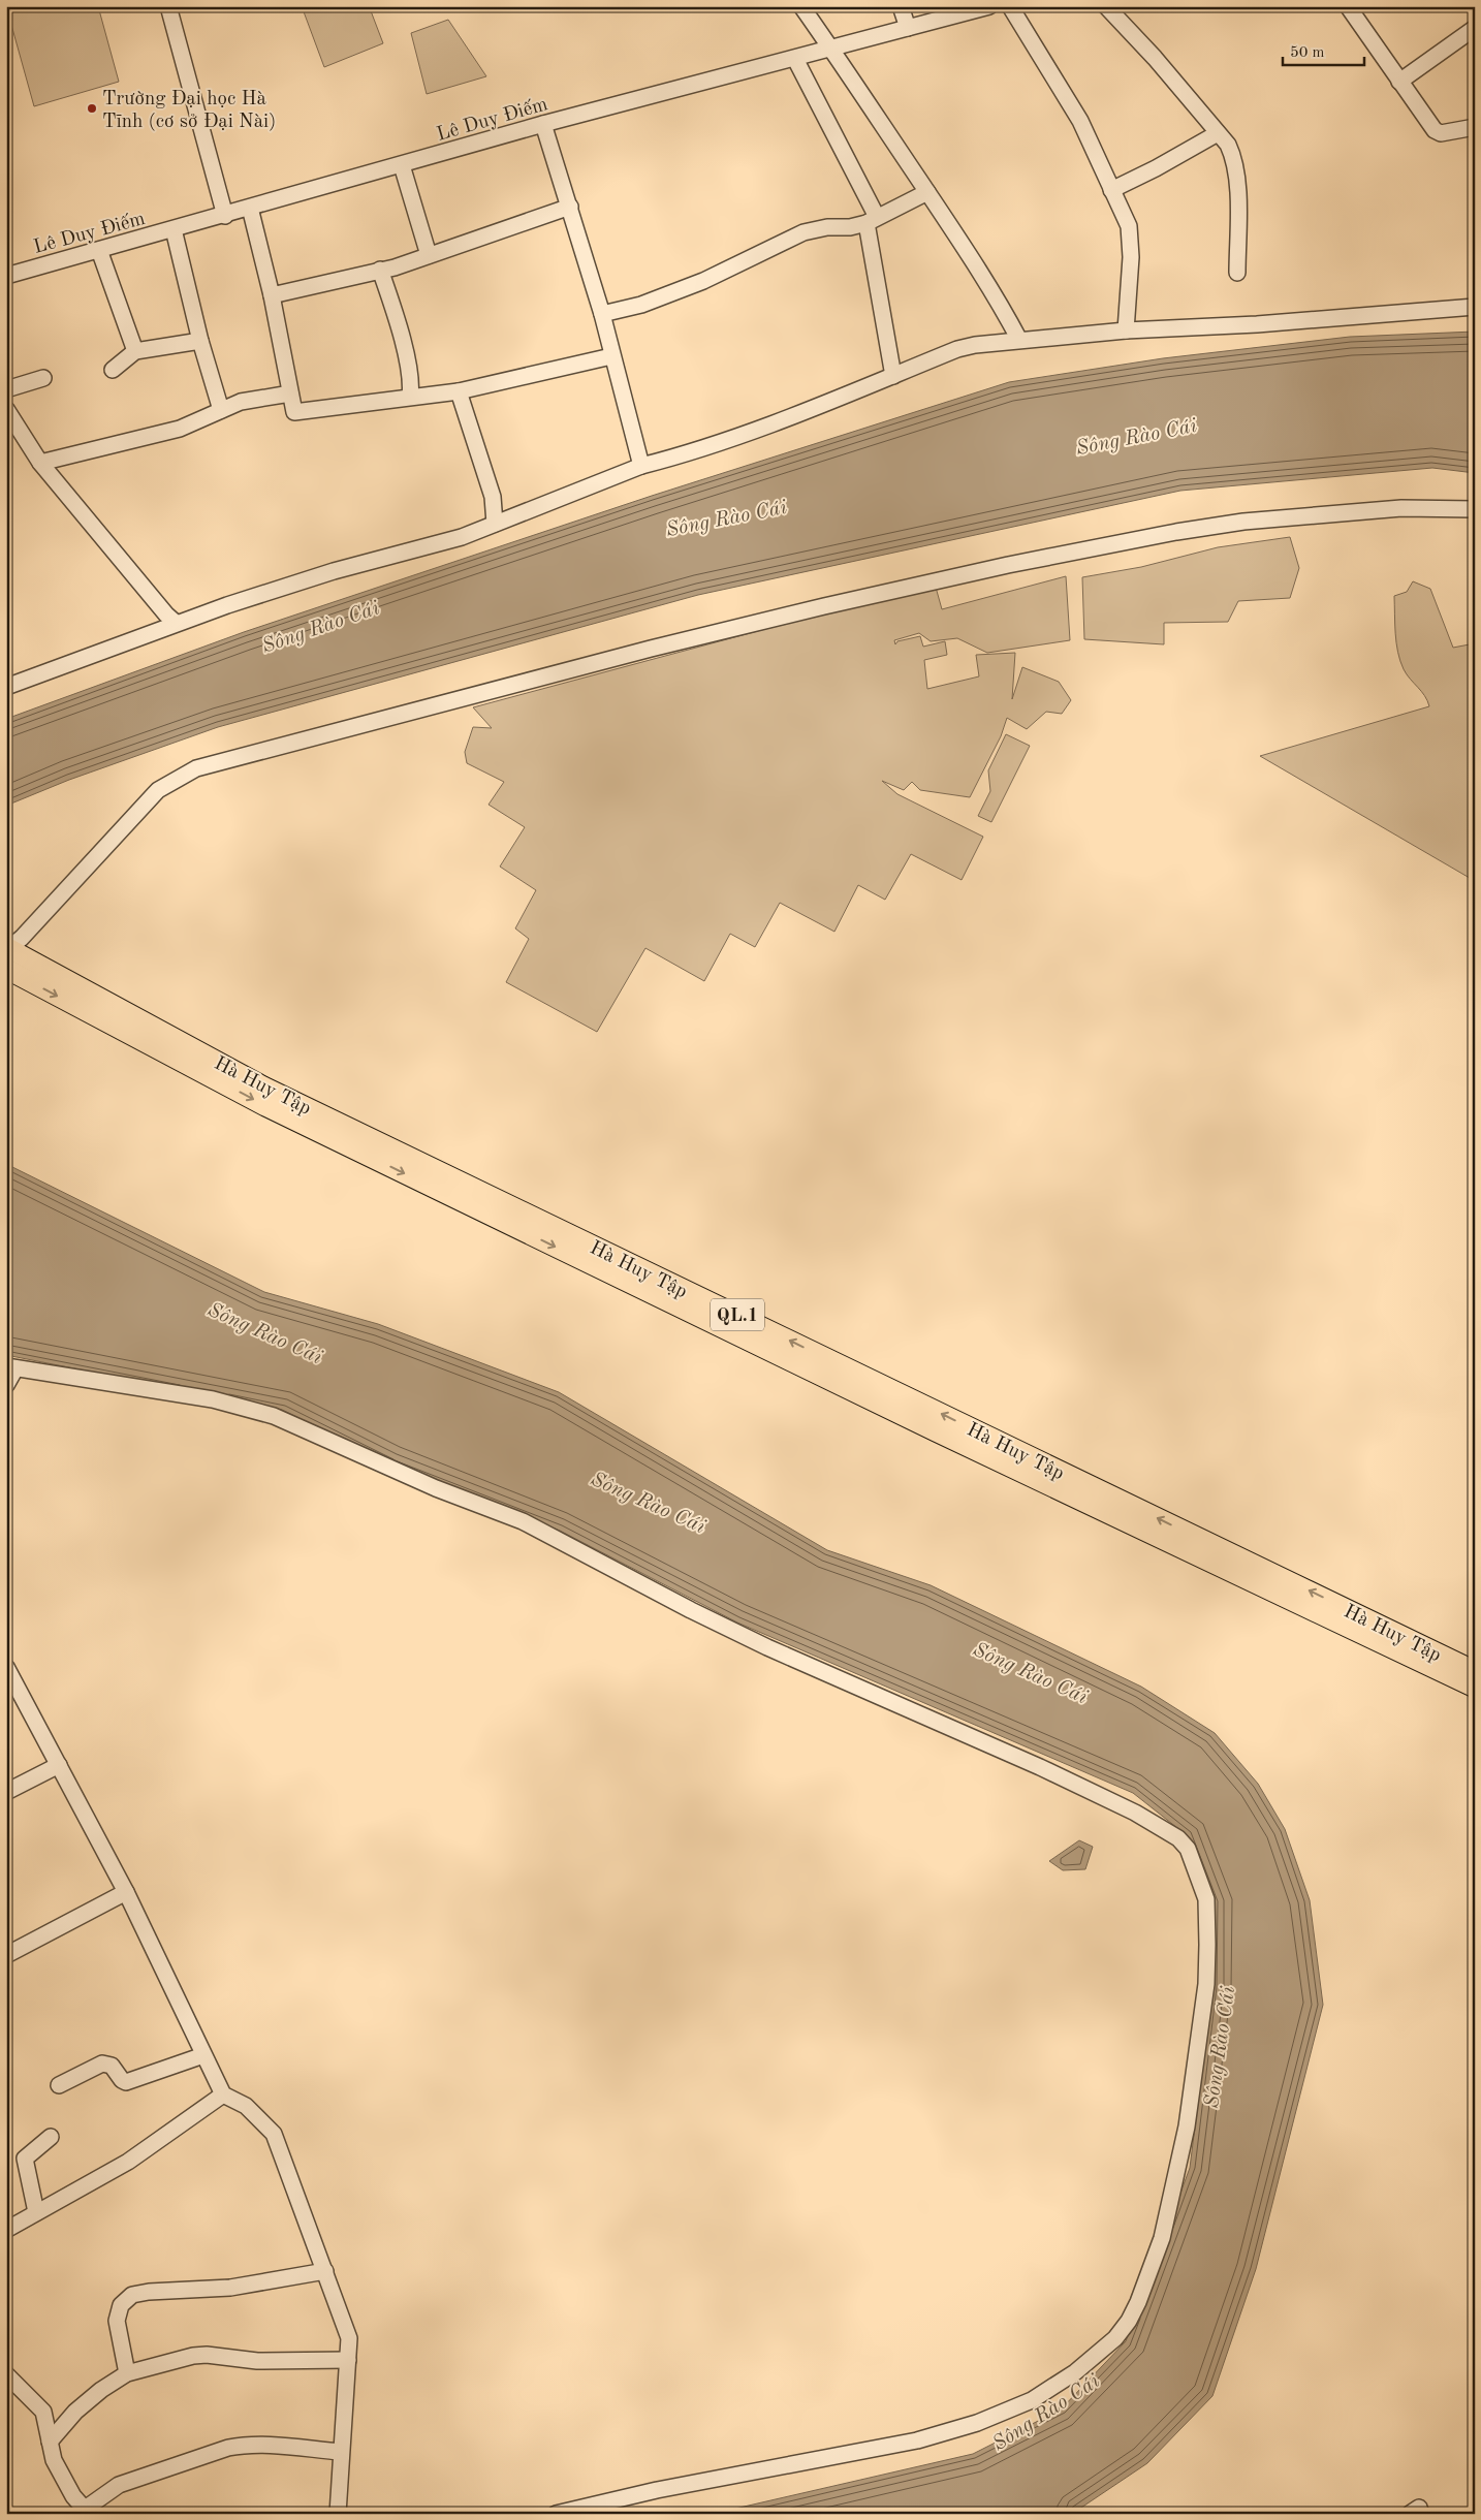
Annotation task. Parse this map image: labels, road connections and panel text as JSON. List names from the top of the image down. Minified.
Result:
{"streets":{"main road":["Hà Huy Tập","QL.1"],"street":["Lê Duy Điếm"]},"water":["Sông Rào Cái"],"places":["Trường Đại học Hà Tĩnh (cơ sở Đại Nài)"],"scale_bar":"50 m"}
